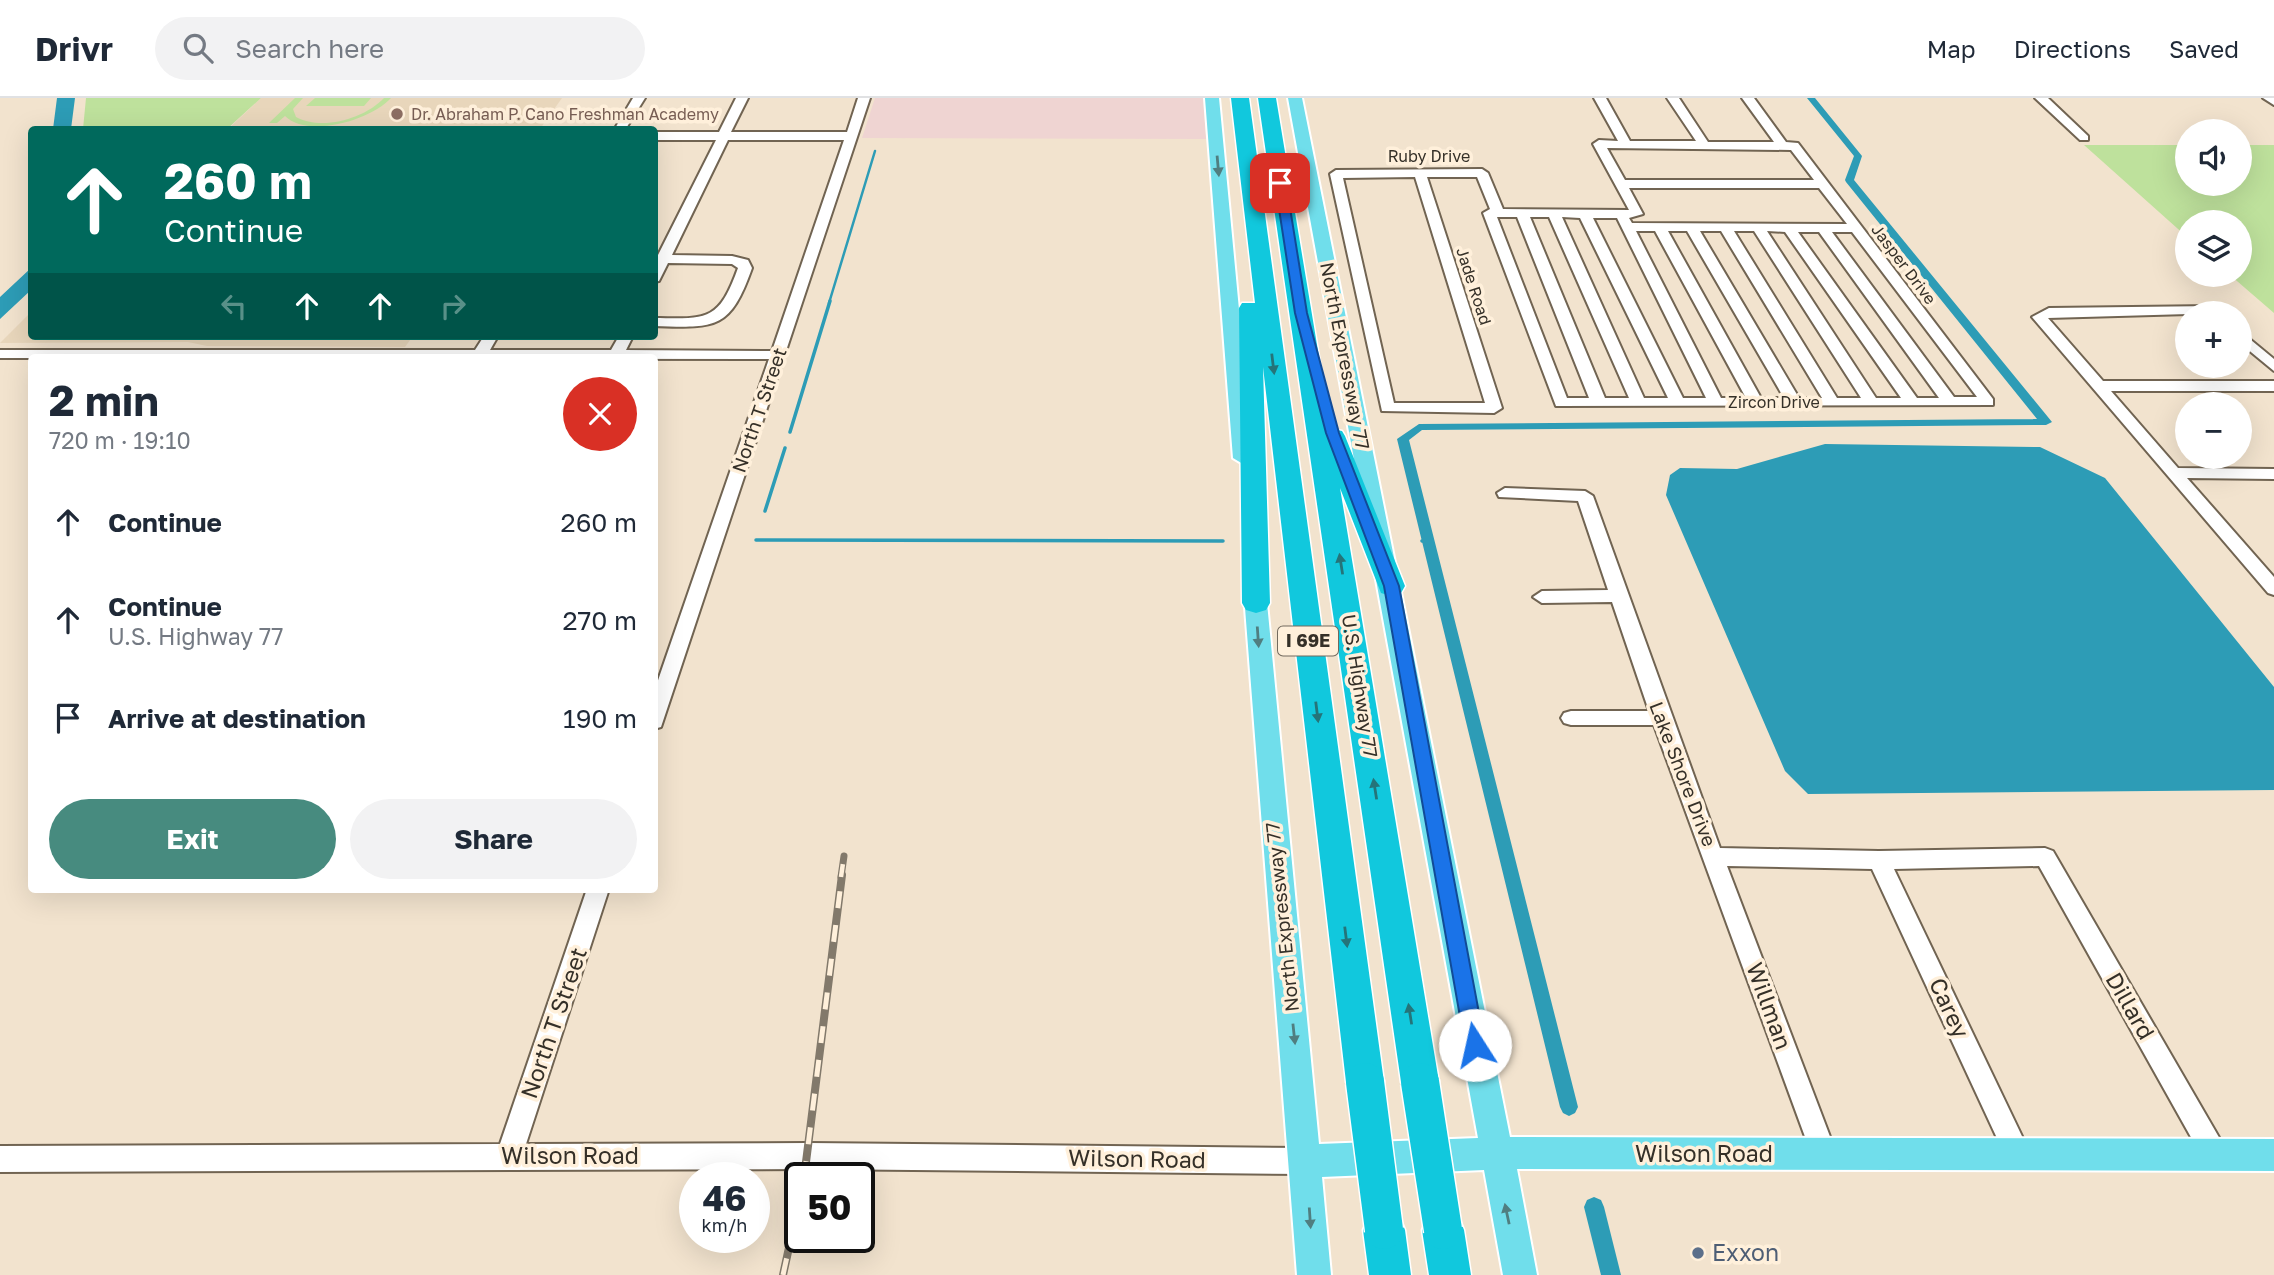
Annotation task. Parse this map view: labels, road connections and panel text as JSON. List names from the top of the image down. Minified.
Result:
{"streets":{"highway":["I 69E","U.S. Highway 77"],"main road":["North Expressway 77","Wilson Road"],"street":["Ruby Drive","Jasper Drive","Jade Road","Zircon Drive","North T Street","Lake Shore Drive","Willman","Dillard","Carey"]},"crossings":[["Ruby Drive","Jade Road"],["Jasper Drive","Zircon Drive"],["North Expressway 77","Wilson Road"],["North T Street","Wilson Road"],["Lake Shore Drive","Willman"],["Lake Shore Drive","Dillard"],["Lake Shore Drive","Carey"],["Willman","Wilson Road"],["Dillard","Wilson Road"],["Carey","Wilson Road"]],"places":["Dr. Abraham P. Cano Freshman Academy","Exxon"],"page":{"header":"Drivr","search":"Search here","nav":["Map","Directions","Saved"],"map_buttons":["+","−"],"turn":["260 m","Continue"],"heading":["2 min","720 m · 19:10"],"list":[{"name":"Continue","value":"260 m"},{"name":"Continue","note":"U.S. Highway 77","value":"270 m"},{"name":"Arrive at destination","value":"190 m"}],"buttons":["Exit","Share"],"speed":"46 km/h","limit":"50"}}
